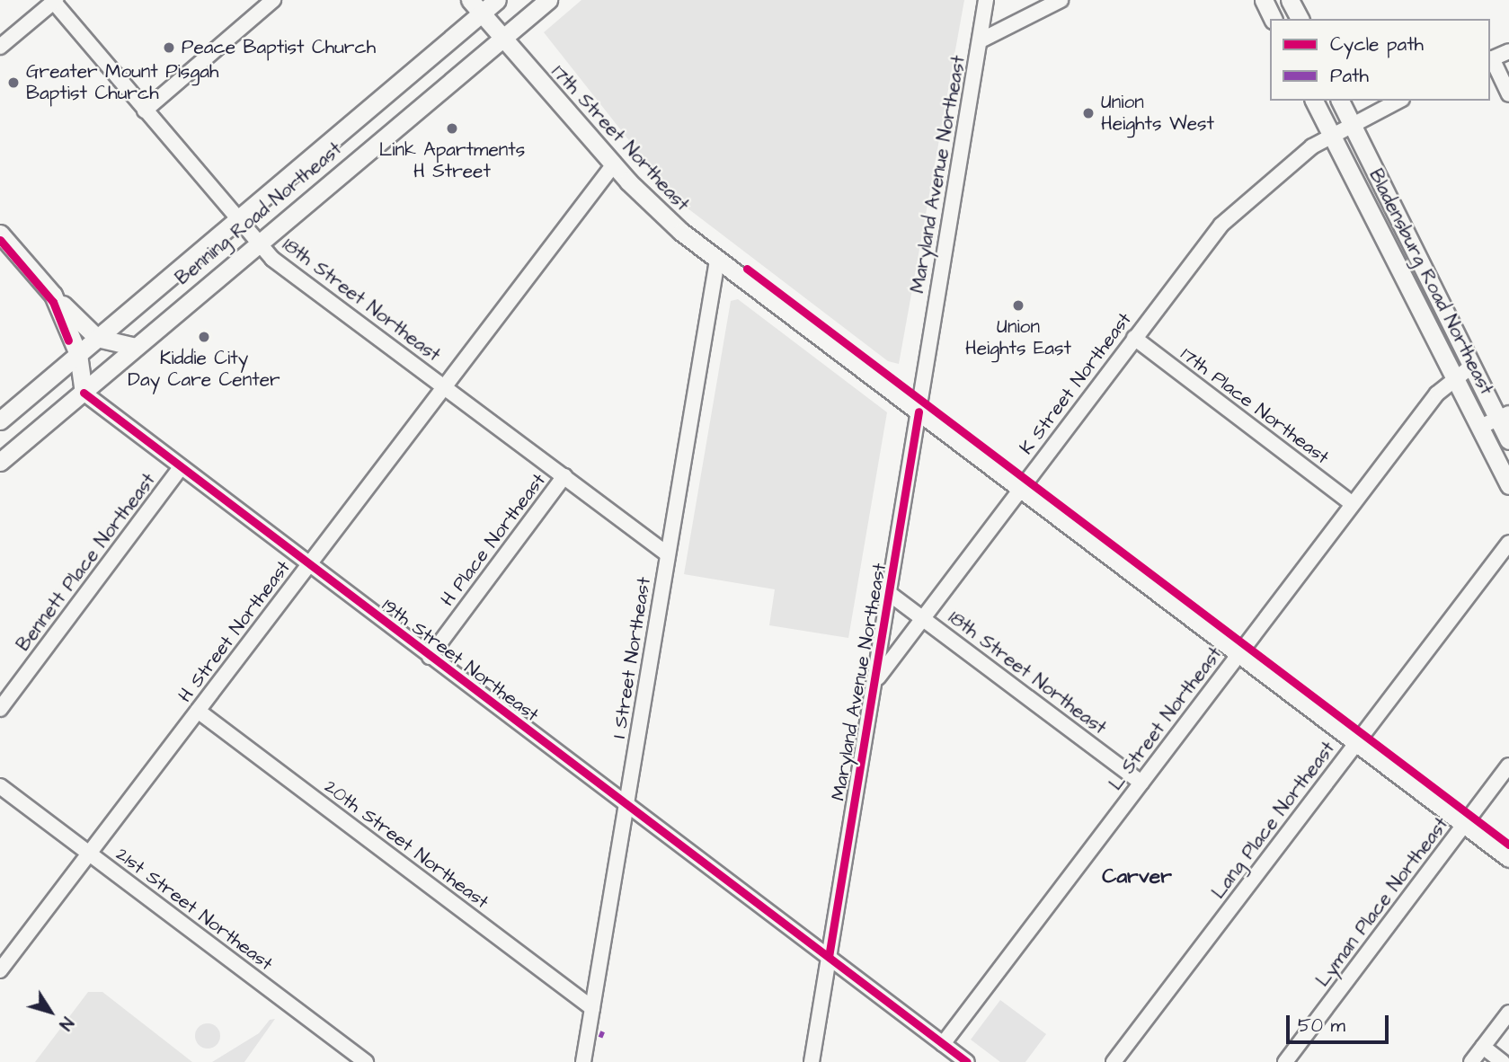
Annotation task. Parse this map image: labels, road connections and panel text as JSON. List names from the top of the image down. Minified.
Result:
{"streets":{"main road":["17th Street Northeast","Benning Road Northeast","Bladensburg Road Northeast"],"street":["Maryland Avenue Northeast","18th Street Northeast","K Street Northeast","17th Place Northeast","H Place Northeast","Bennett Place Northeast","H Street Northeast","I Street Northeast","19th Street Northeast","L Street Northeast","Lang Place Northeast","20th Street Northeast","Lyman Place Northeast","21st Street Northeast"]},"crossings":[["17th Street Northeast","Maryland Avenue Northeast"],["17th Street Northeast","Benning Road Northeast"],["17th Street Northeast","K Street Northeast"],["17th Street Northeast","H Street Northeast"],["17th Street Northeast","I Street Northeast"],["17th Street Northeast","L Street Northeast"],["17th Street Northeast","Lang Place Northeast"],["17th Street Northeast","Lyman Place Northeast"],["Maryland Avenue Northeast","18th Street Northeast"],["Maryland Avenue Northeast","K Street Northeast"],["Maryland Avenue Northeast","19th Street Northeast"],["Benning Road Northeast","18th Street Northeast"],["Benning Road Northeast","19th Street Northeast"],["Bladensburg Road Northeast","K Street Northeast"],["Bladensburg Road Northeast","L Street Northeast"],["18th Street Northeast","K Street Northeast"],["18th Street Northeast","H Place Northeast"],["18th Street Northeast","H Street Northeast"],["18th Street Northeast","I Street Northeast"],["18th Street Northeast","L Street Northeast"],["K Street Northeast","17th Place Northeast"],["17th Place Northeast","L Street Northeast"],["H Place Northeast","19th Street Northeast"],["Bennett Place Northeast","19th Street Northeast"],["H Street Northeast","19th Street Northeast"],["H Street Northeast","20th Street Northeast"],["H Street Northeast","21st Street Northeast"],["I Street Northeast","19th Street Northeast"],["I Street Northeast","20th Street Northeast"],["19th Street Northeast","L Street Northeast"]],"districts":["Carver"],"places":["Peace Baptist Church","Greater Mount Pisgah Baptist Church","Union Heights West","Link Apartments H Street","Union Heights East","Kiddie City Day Care Center"],"legend":["Cycle path","Path"],"scale_bar":"50 m","north":"bottom right"}
